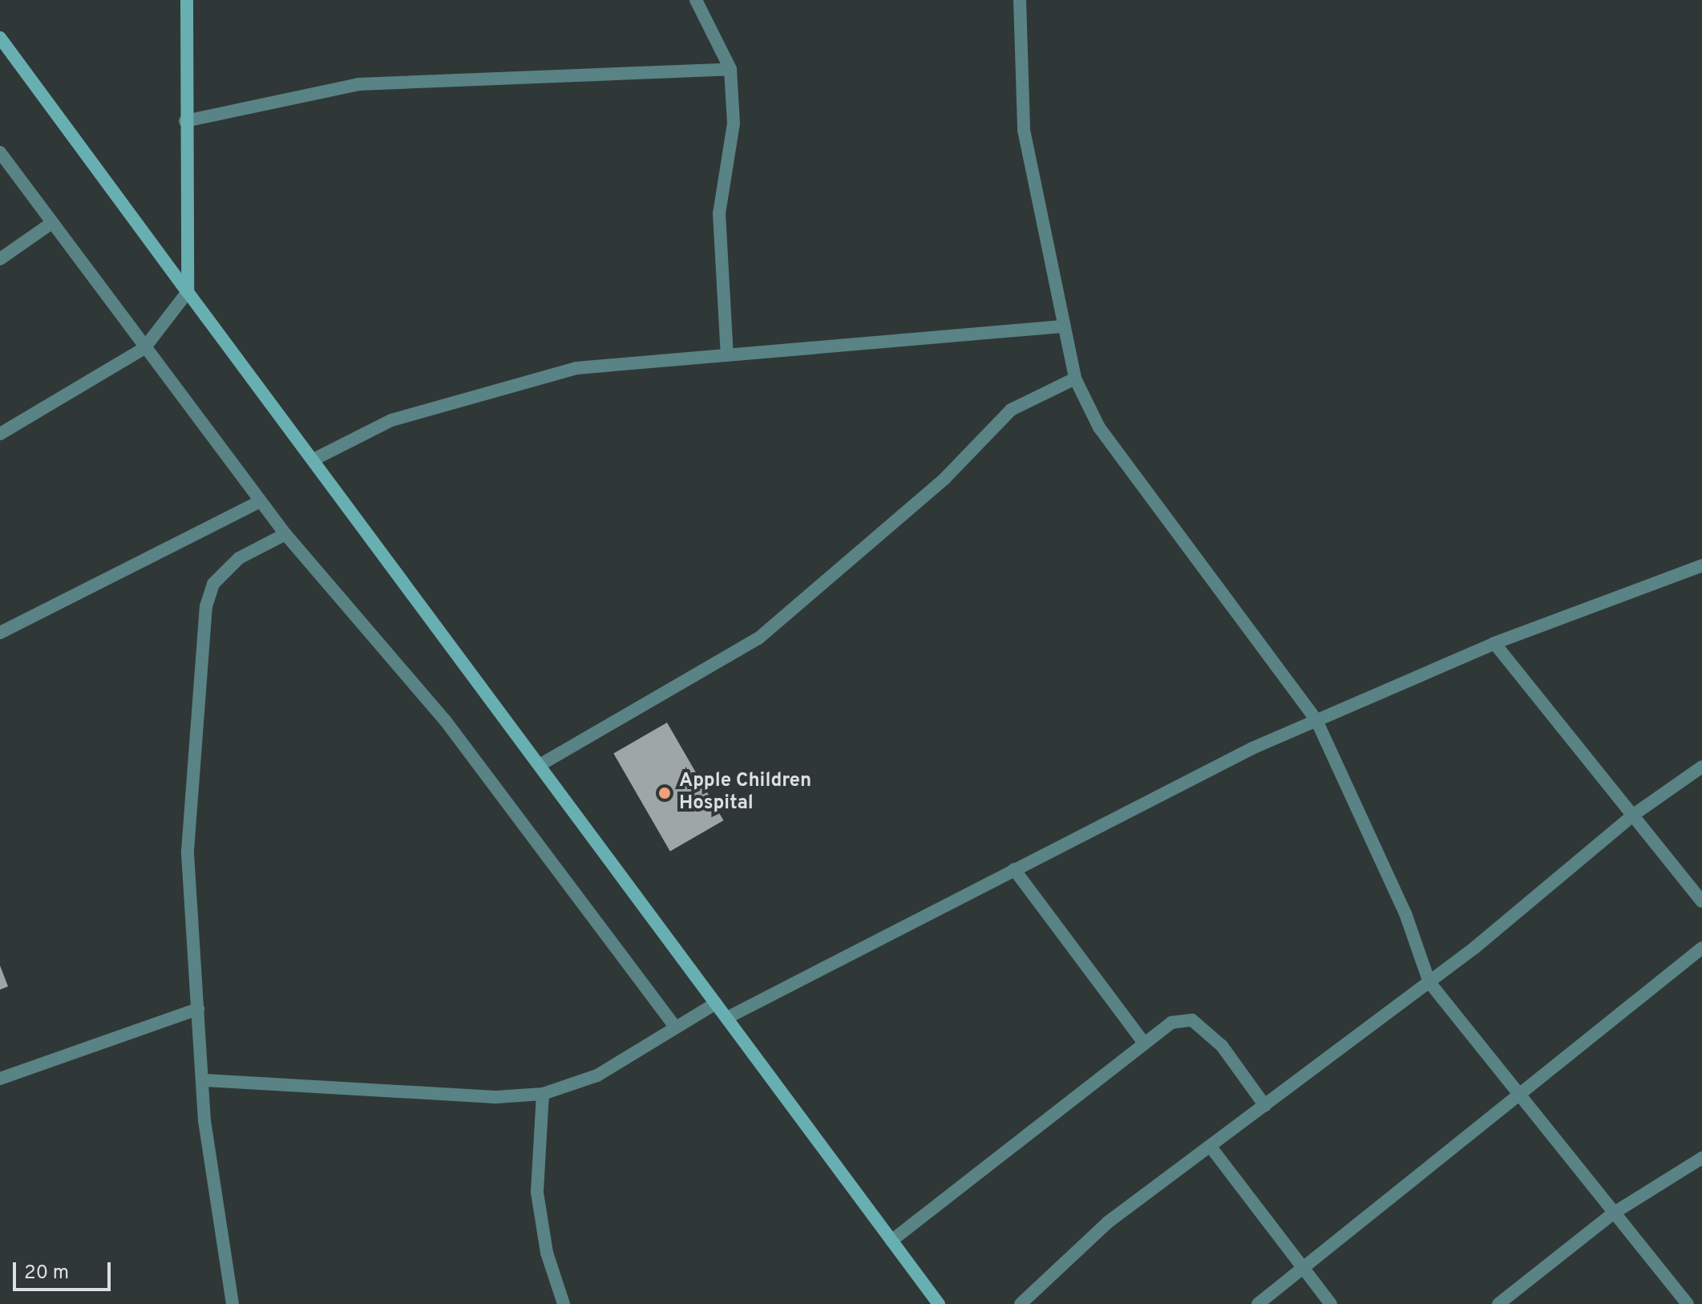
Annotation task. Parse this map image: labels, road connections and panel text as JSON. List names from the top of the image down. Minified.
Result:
{"places":["Apple Children Hospital"],"scale_bar":"20 m"}
